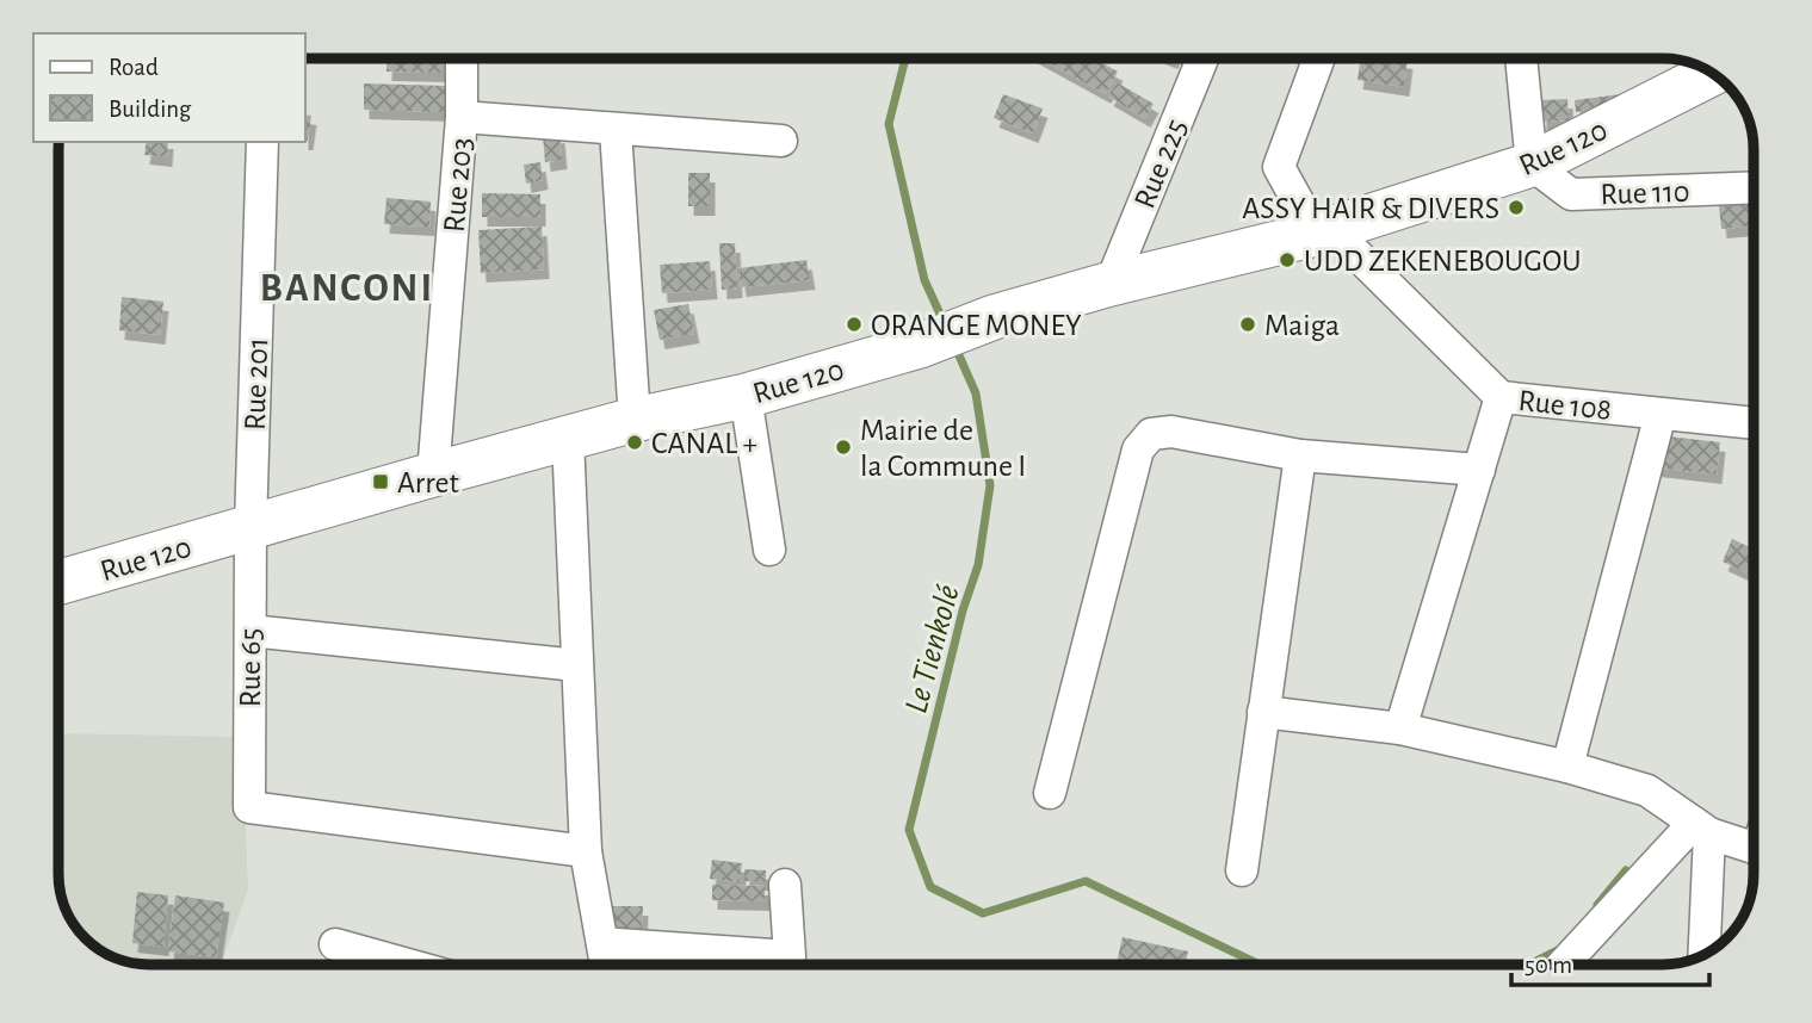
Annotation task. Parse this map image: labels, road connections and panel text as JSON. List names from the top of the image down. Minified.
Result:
{"streets":{"main road":["Rue 120"],"street":["Rue 225","Rue 203","Rue 110","Rue 201","Rue 108","Rue 65"]},"crossings":[["Rue 120","Rue 225"],["Rue 120","Rue 203"],["Rue 120","Rue 110"],["Rue 120","Rue 201"],["Rue 120","Rue 108"],["Rue 120","Rue 65"],["Rue 201","Rue 65"]],"districts":["BANCONI"],"water":["Le Tienkolé"],"places":{"other":["ASSY HAIR & DIVERS","UDD ZEKENEBOUGOU","ORANGE MONEY","Maiga","CANAL +","Mairie de la Commune I"],"transit":["Arret"]},"legend":["Road","Building"],"scale_bar":"50 m"}
